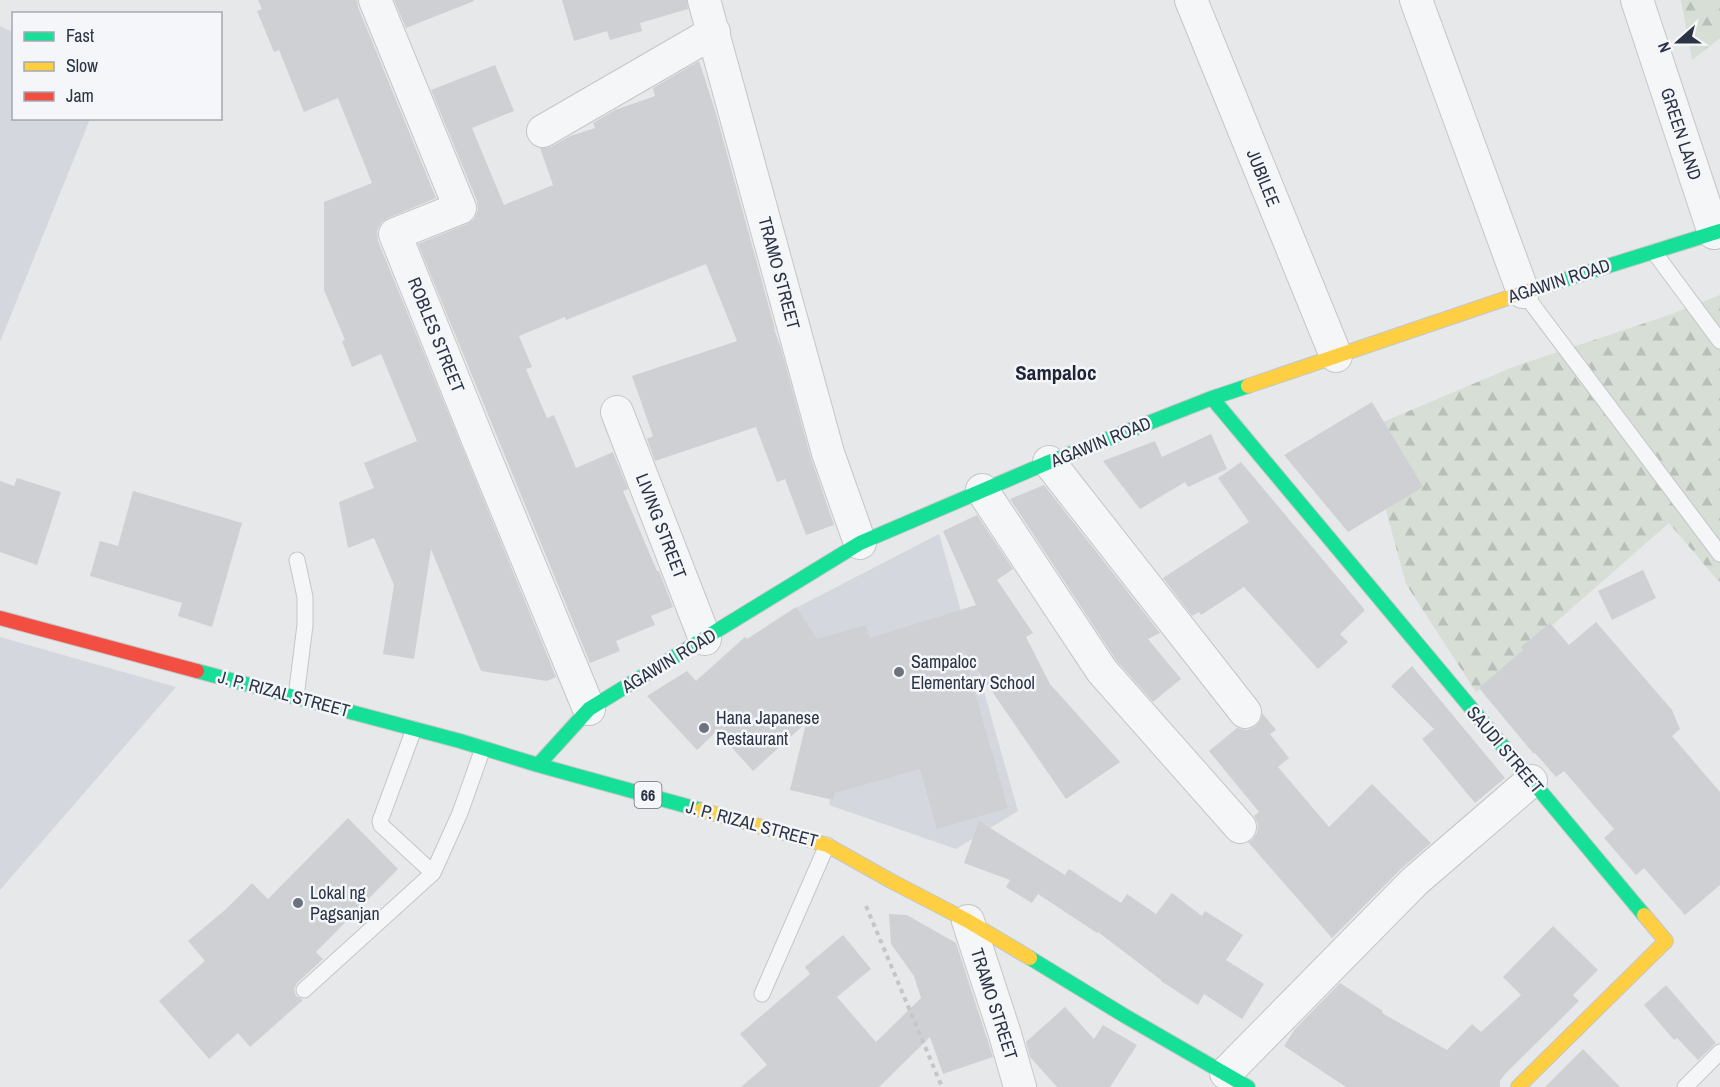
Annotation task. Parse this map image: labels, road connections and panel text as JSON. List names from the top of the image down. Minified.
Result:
{"streets":{"street":["GREEN LAND","JUBILEE","TRAMO STREET","AGAWIN ROAD","ROBLES STREET","LIVING STREET","J. P. RIZAL STREET","SAUDI STREET","66"]},"crossings":[["GREEN LAND","AGAWIN ROAD"],["JUBILEE","AGAWIN ROAD"],["TRAMO STREET","AGAWIN ROAD"],["TRAMO STREET","J. P. RIZAL STREET"],["AGAWIN ROAD","ROBLES STREET"],["AGAWIN ROAD","LIVING STREET"],["AGAWIN ROAD","J. P. RIZAL STREET"],["AGAWIN ROAD","SAUDI STREET"]],"districts":["Sampaloc"],"places":["Sampaloc Elementary School","Hana Japanese Restaurant","Lokal ng Pagsanjan"],"legend":["Fast","Slow","Jam"],"north":"left"}
